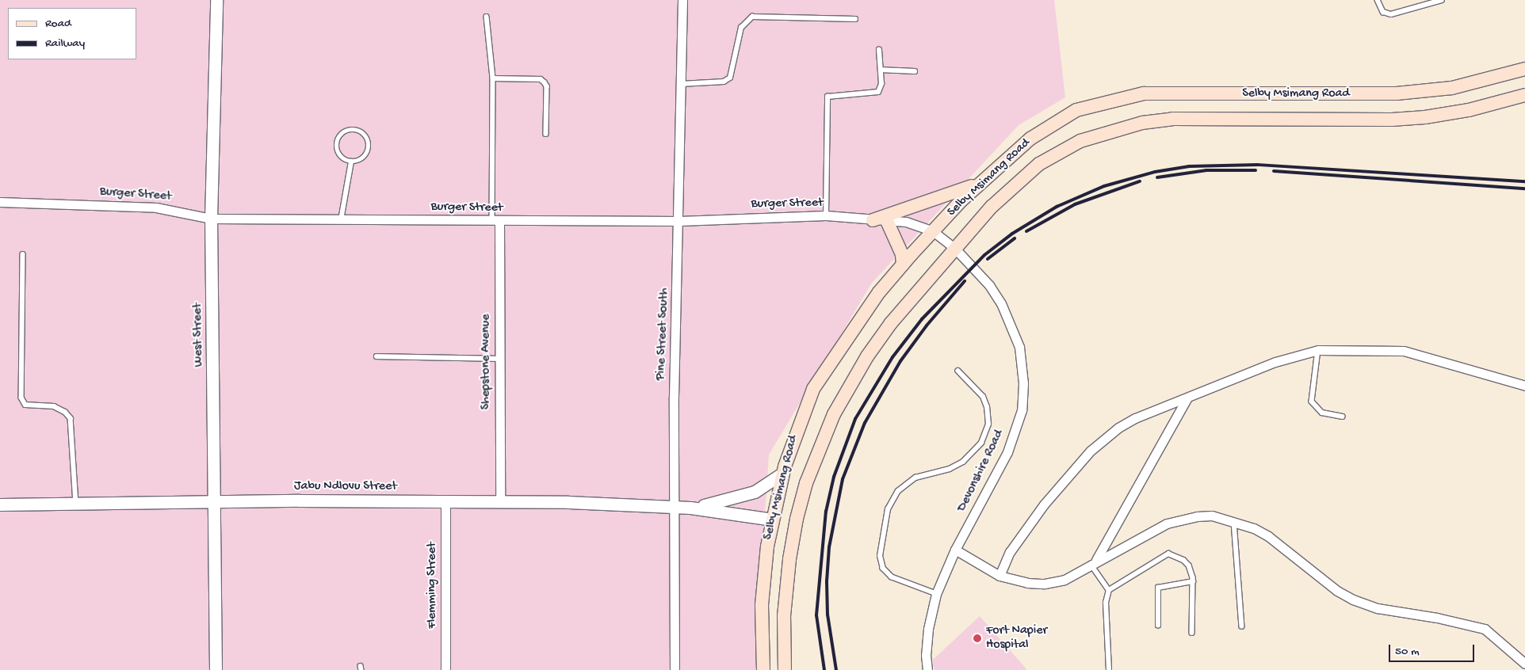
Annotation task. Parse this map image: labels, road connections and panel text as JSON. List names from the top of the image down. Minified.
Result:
{"streets":{"main road":["Selby Msimang Road"],"street":["Burger Street","Pine Street South","West Street","Shepstone Avenue","Devonshire Road","Jabu Ndlovu Street","Flemming Street"]},"crossings":[["Selby Msimang Road","Burger Street"],["Selby Msimang Road","Devonshire Road"],["Selby Msimang Road","Jabu Ndlovu Street"],["Burger Street","Pine Street South"],["Burger Street","West Street"],["Burger Street","Shepstone Avenue"],["Burger Street","Devonshire Road"],["Pine Street South","Jabu Ndlovu Street"],["West Street","Jabu Ndlovu Street"],["Shepstone Avenue","Jabu Ndlovu Street"],["Jabu Ndlovu Street","Flemming Street"]],"places":["Fort Napier Hospital"],"legend":["Road","Railway"],"scale_bar":"50 m"}
